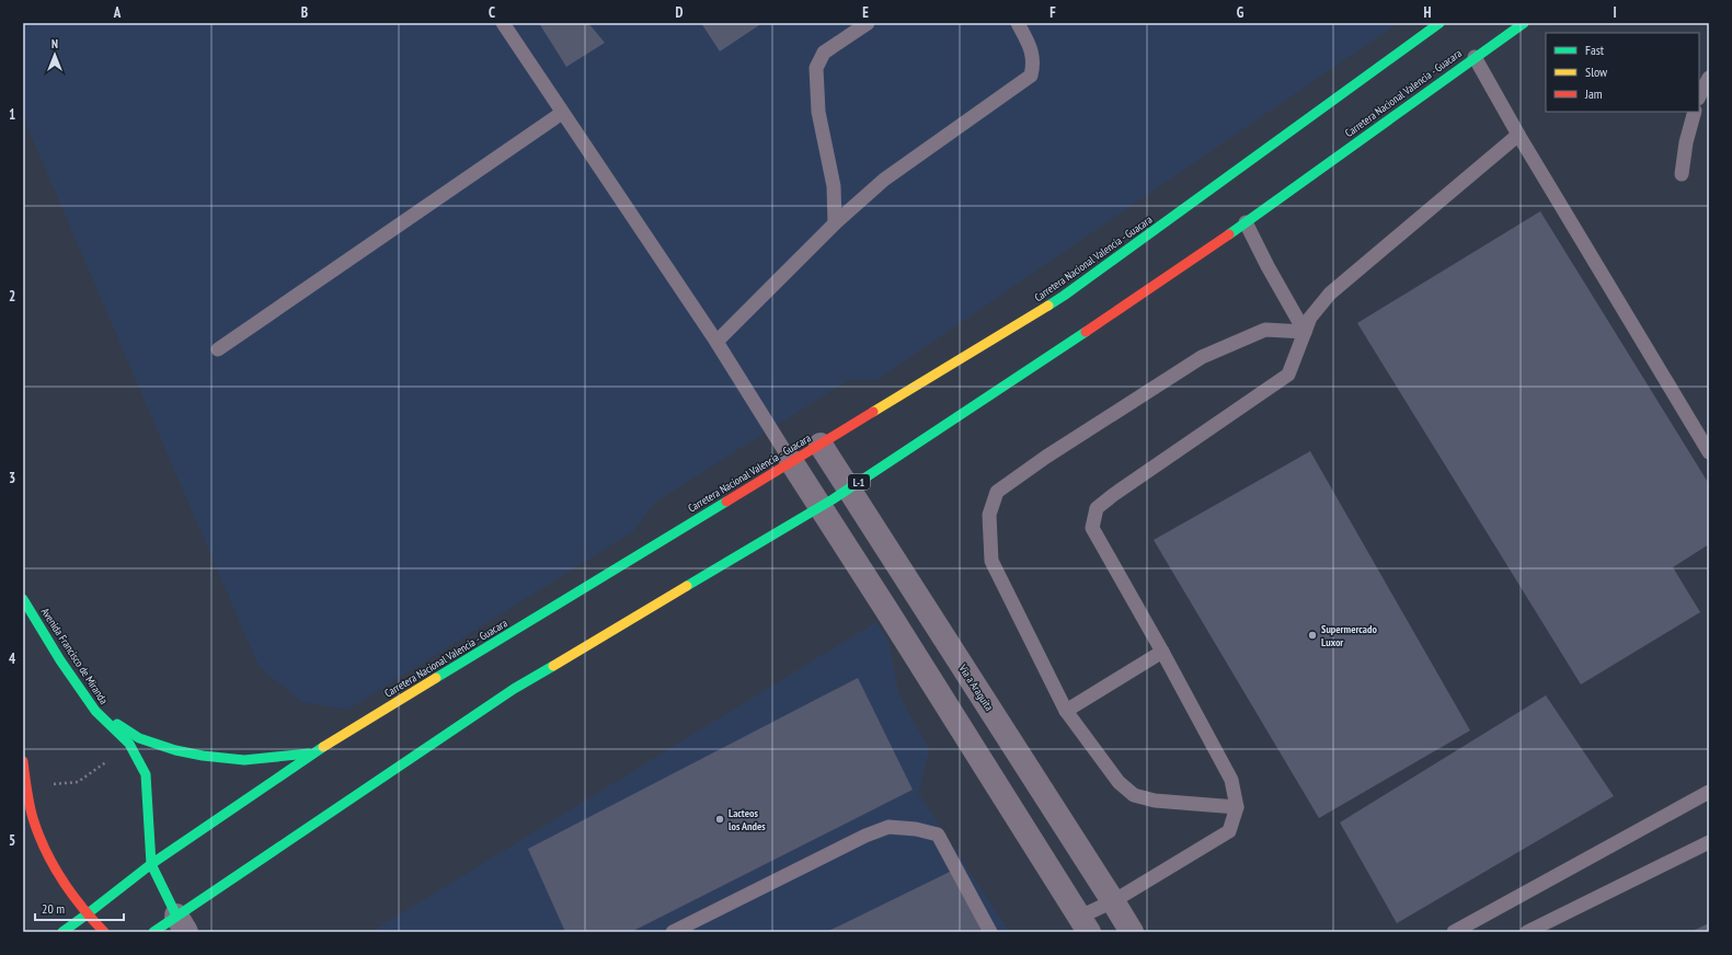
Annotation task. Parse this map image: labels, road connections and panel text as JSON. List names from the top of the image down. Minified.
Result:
{"streets":{"main road":["Carretera Nacional Valencia - Guacara","L-1","Avenida Francisco de Miranda"],"street":["Via a Araguita"]},"crossings":[["Carretera Nacional Valencia - Guacara","Avenida Francisco de Miranda"],["Carretera Nacional Valencia - Guacara","Via a Araguita"]],"places":["Supermercado Luxor","Lacteos los Andes"],"legend":["Fast","Slow","Jam"],"scale_bar":"20 m","north":"top","grid":{"columns":["A","B","C","D","E","F","G","H","I"],"rows":["1","2","3","4","5"]}}
